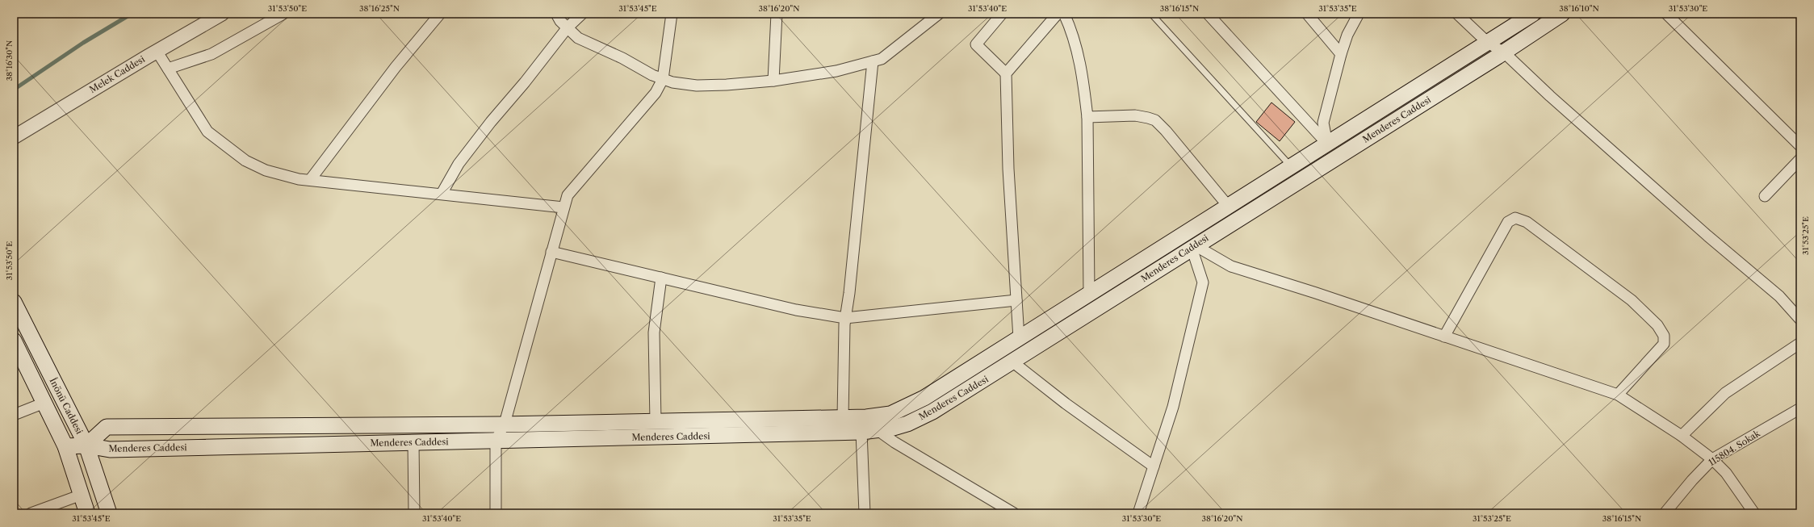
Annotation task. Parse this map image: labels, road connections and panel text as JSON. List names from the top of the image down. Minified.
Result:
{"streets":{"main road":["Menderes Caddesi","İnönü Caddesi"],"street":["Melek Caddesi","115804. Sokak"]},"crossings":[["Menderes Caddesi","İnönü Caddesi"]],"coordinates":["31°53'50\"E","38°16'25\"N","31°53'45\"E","38°16'20\"N","31°53'40\"E","38°16'15\"N","31°53'35\"E","38°16'10\"N","31°53'30\"E","38°16'30\"N","31°53'25\"E"]}
